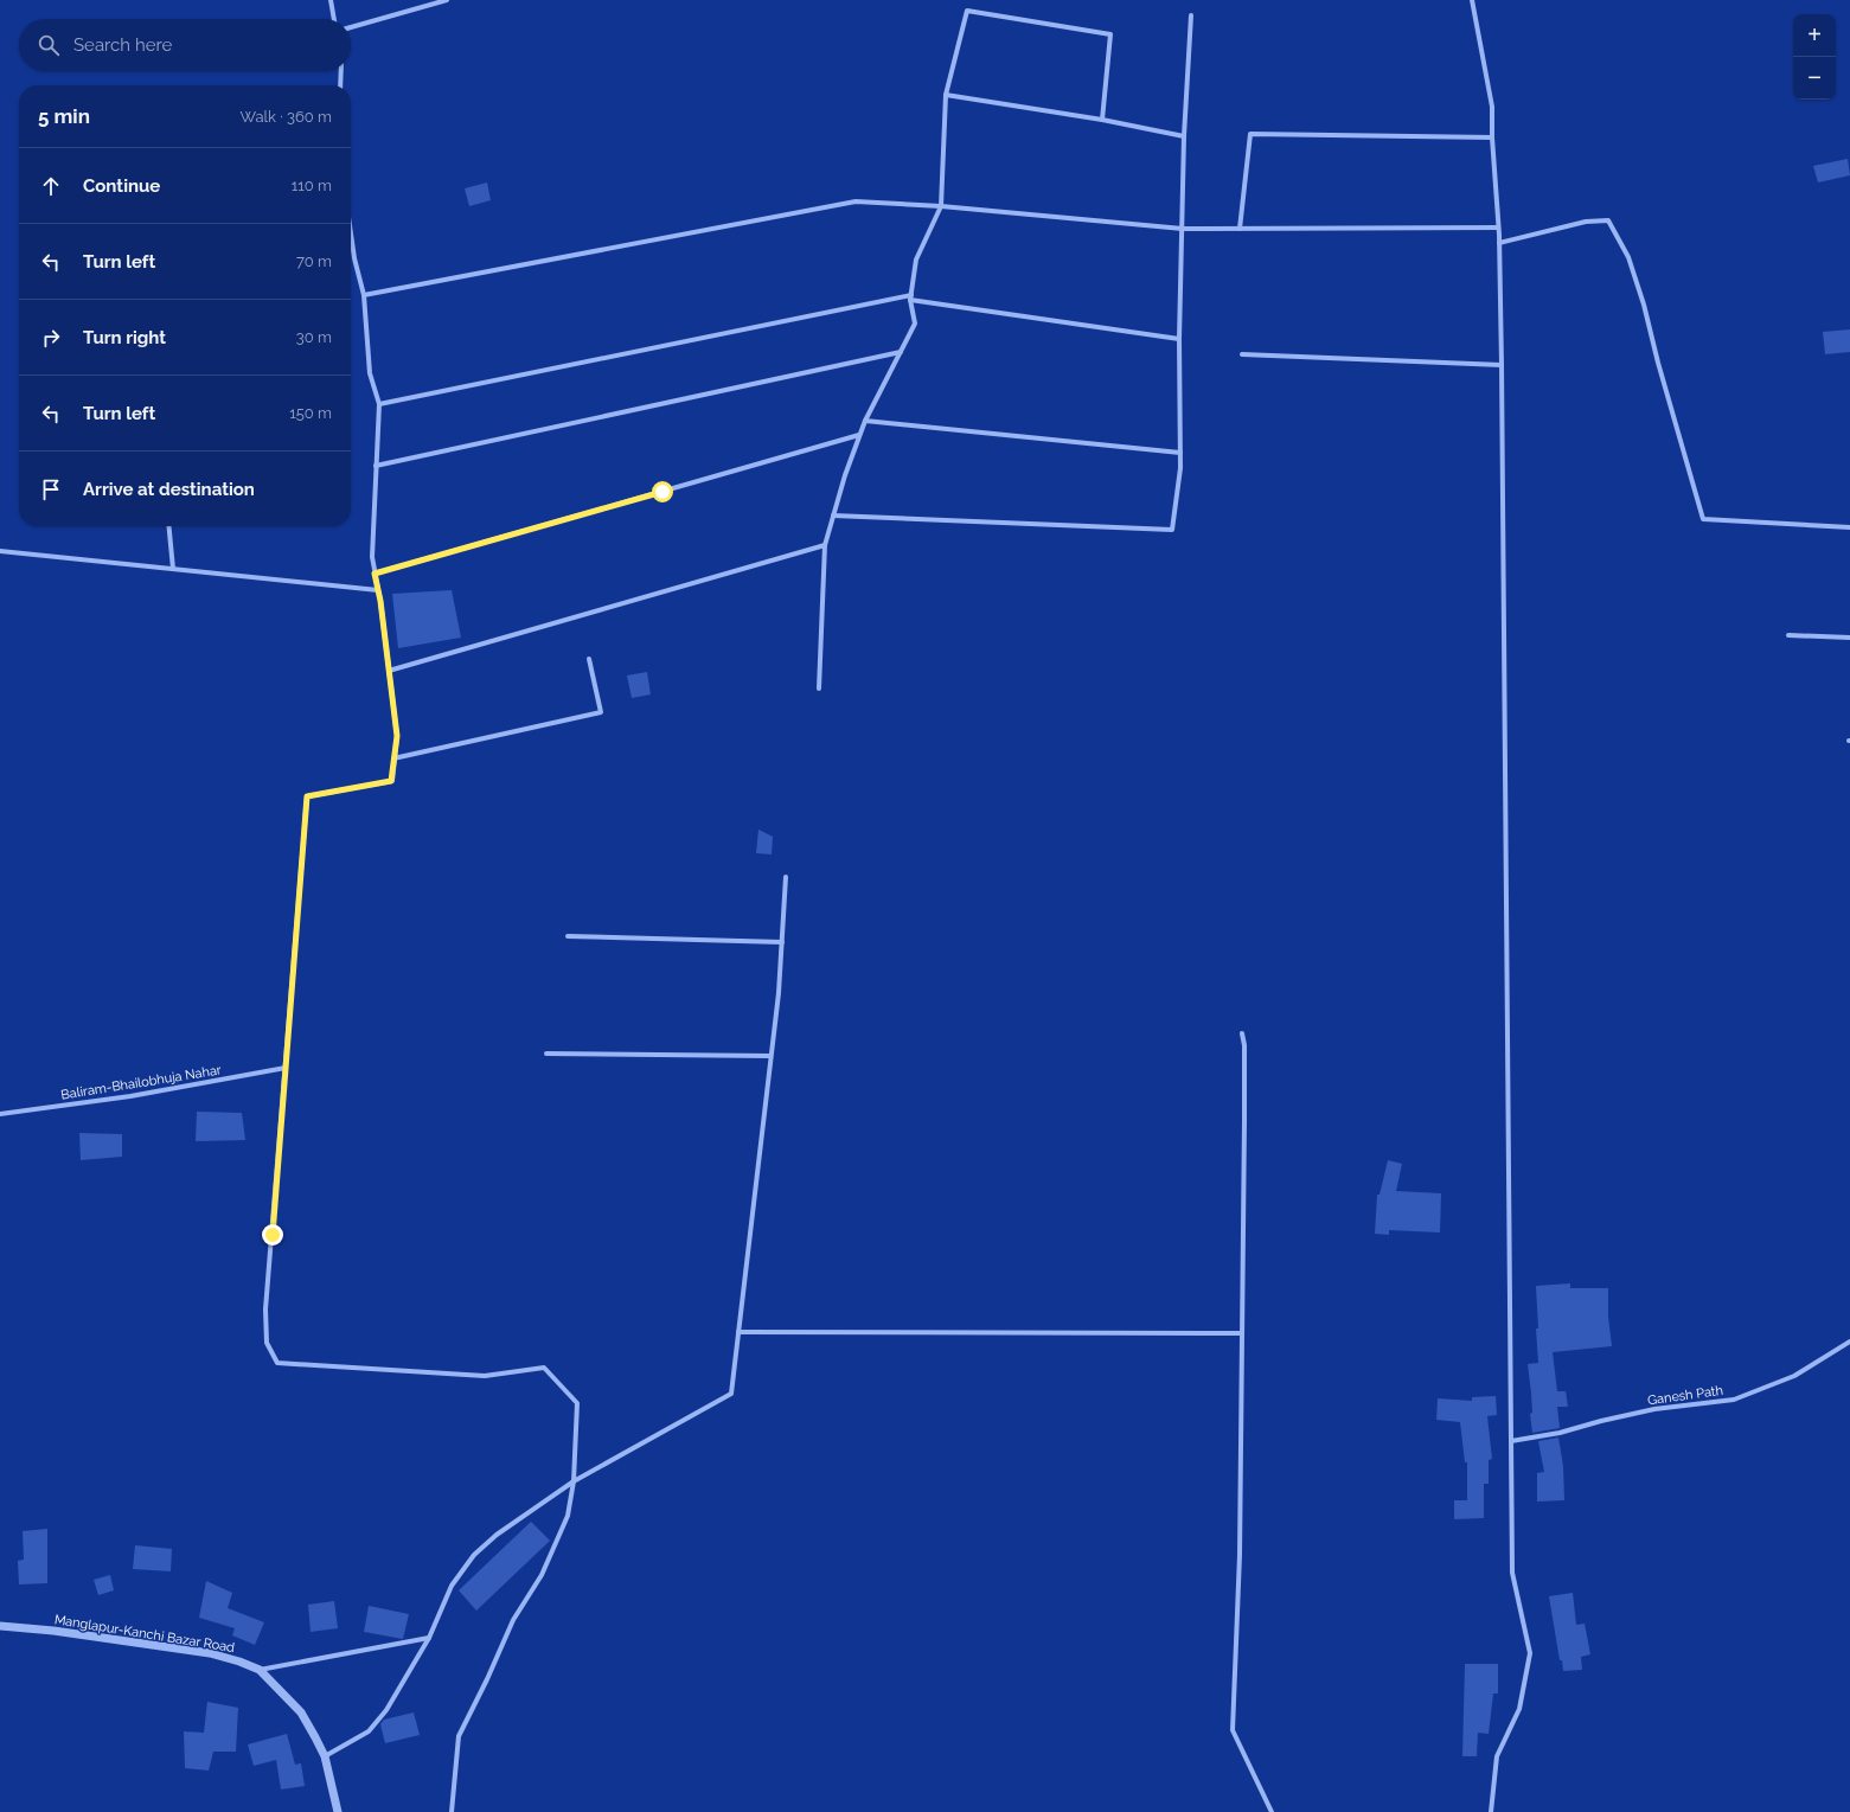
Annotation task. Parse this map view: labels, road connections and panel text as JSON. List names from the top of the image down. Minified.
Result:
{"streets":{"street":["Baliram-Bhailobhuja Nahar","Ganesh Path","Manglapur-Kanchi Bazar Road"]},"page":{"map_buttons":["+","−"],"search":"Search here","heading":["5 min","Walk · 360 m"],"list":[["Continue","110 m"],["Turn left","70 m"],["Turn right","30 m"],["Turn left","150 m"],"Arrive at destination"]}}
